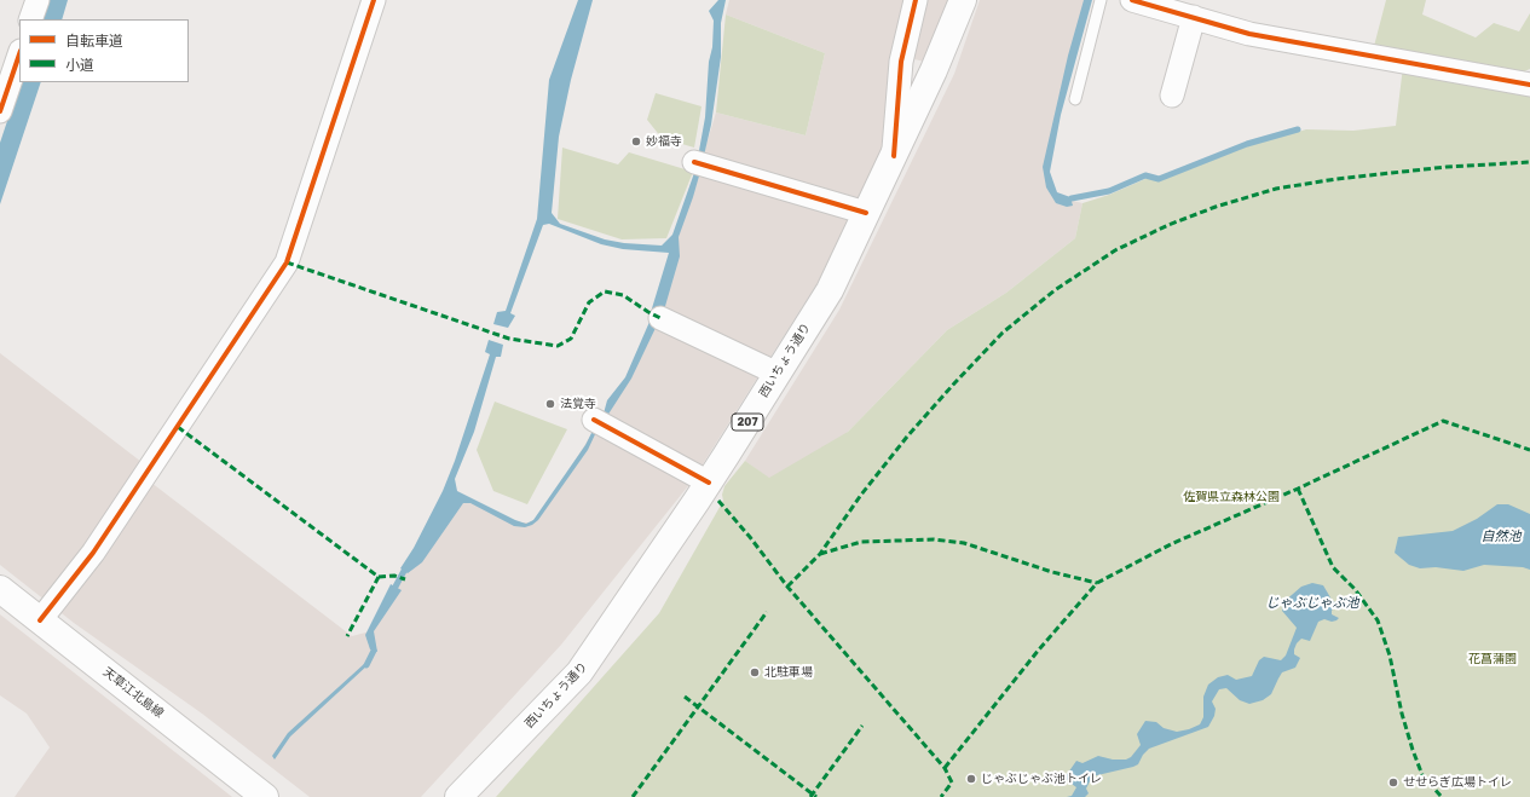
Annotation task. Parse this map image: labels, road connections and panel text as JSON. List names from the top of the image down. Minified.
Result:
{"streets":{"main road":["西いちょう通り","207","天草江北島線"]},"water":["自然池","じゃぶじゃぶ池"],"parks":["佐賀県立森林公園","花菖蒲園"],"places":["妙福寺","法覚寺","北駐車場","じゃぶじゃぶ池トイレ","せせらぎ広場トイレ"],"legend":["自転車道","小道"]}
